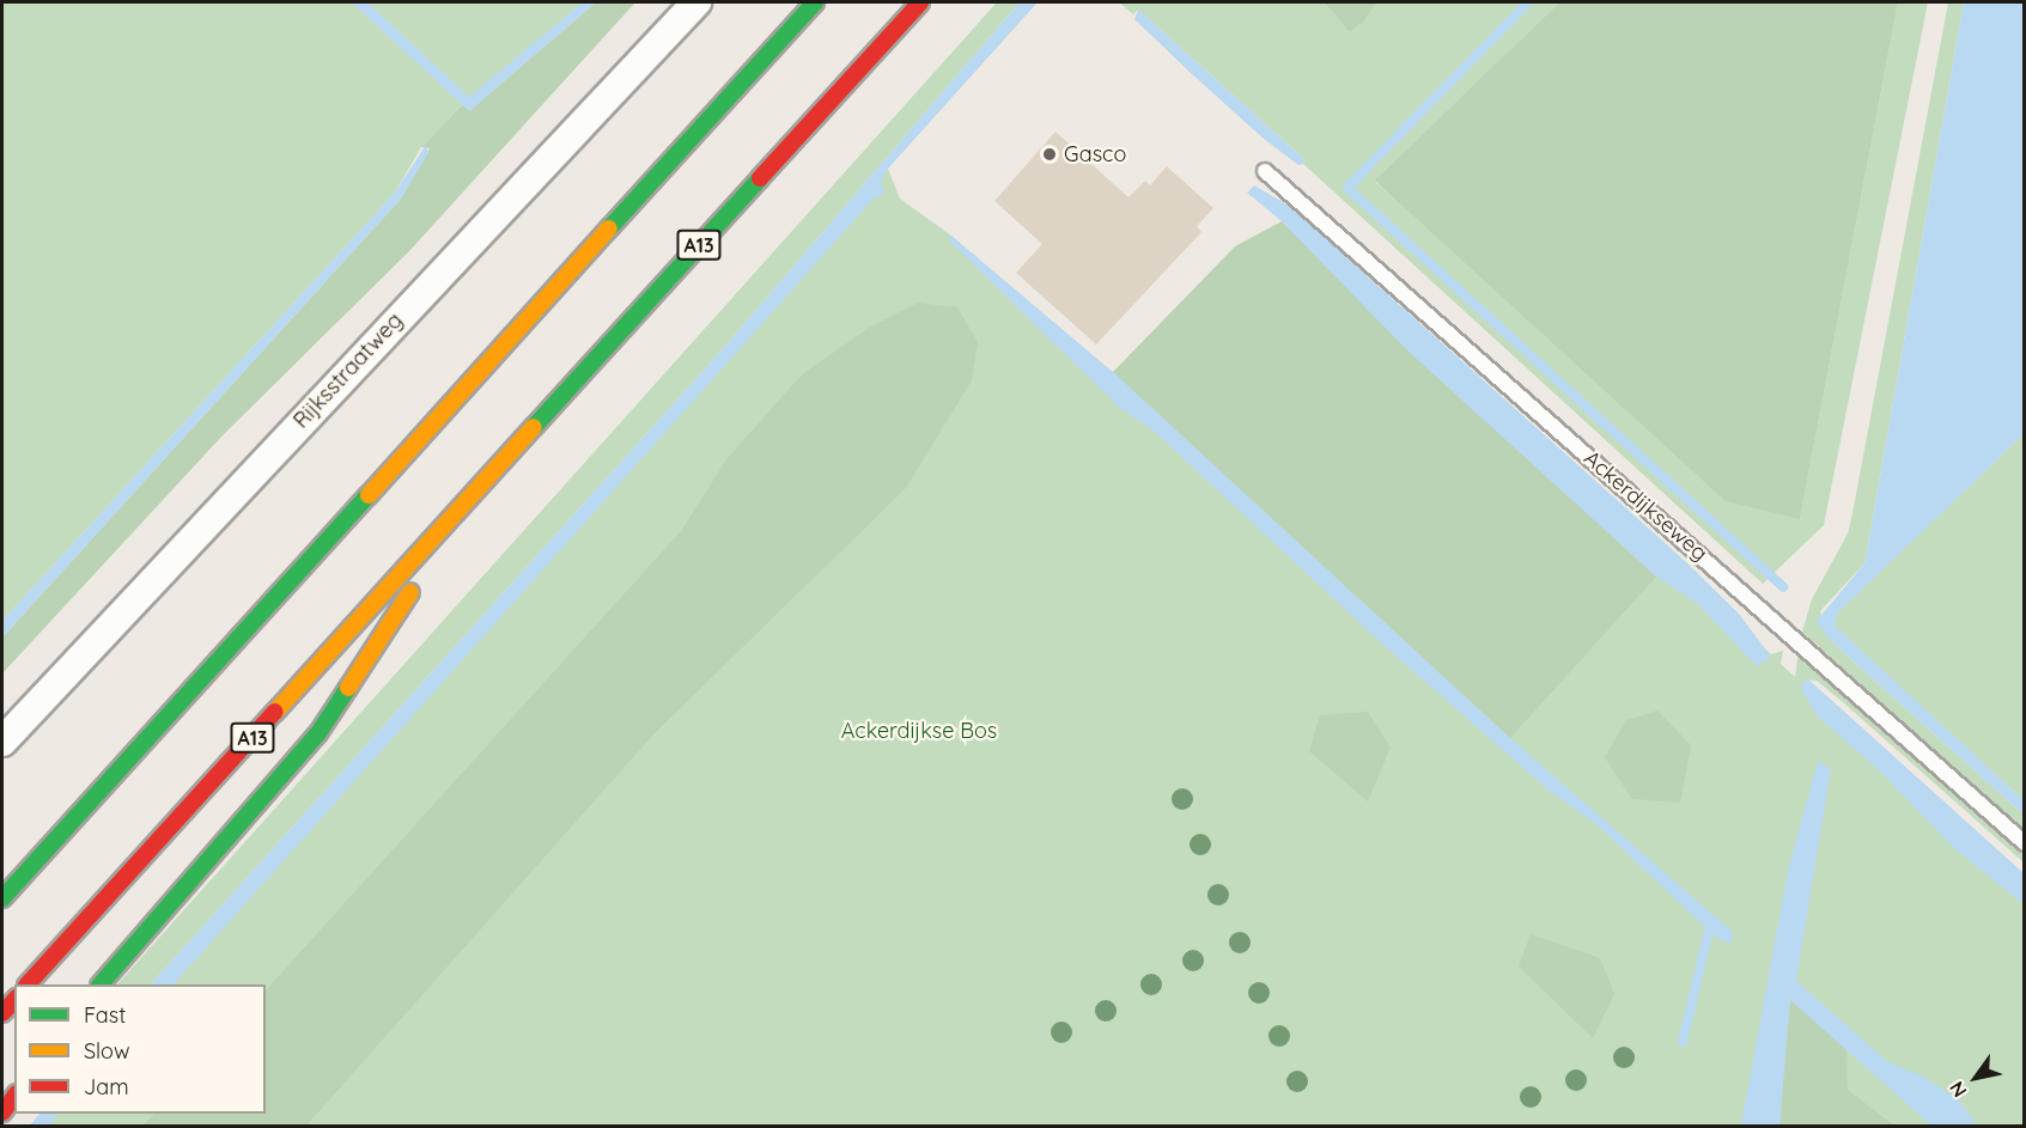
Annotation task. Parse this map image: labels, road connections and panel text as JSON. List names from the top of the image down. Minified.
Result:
{"streets":{"highway":["A13"],"street":["Rijksstraatweg"],"lane":["Ackerdijkseweg"]},"parks":["Ackerdijkse Bos"],"places":["Gasco"],"legend":["Fast","Slow","Jam"],"north":"bottom left"}
